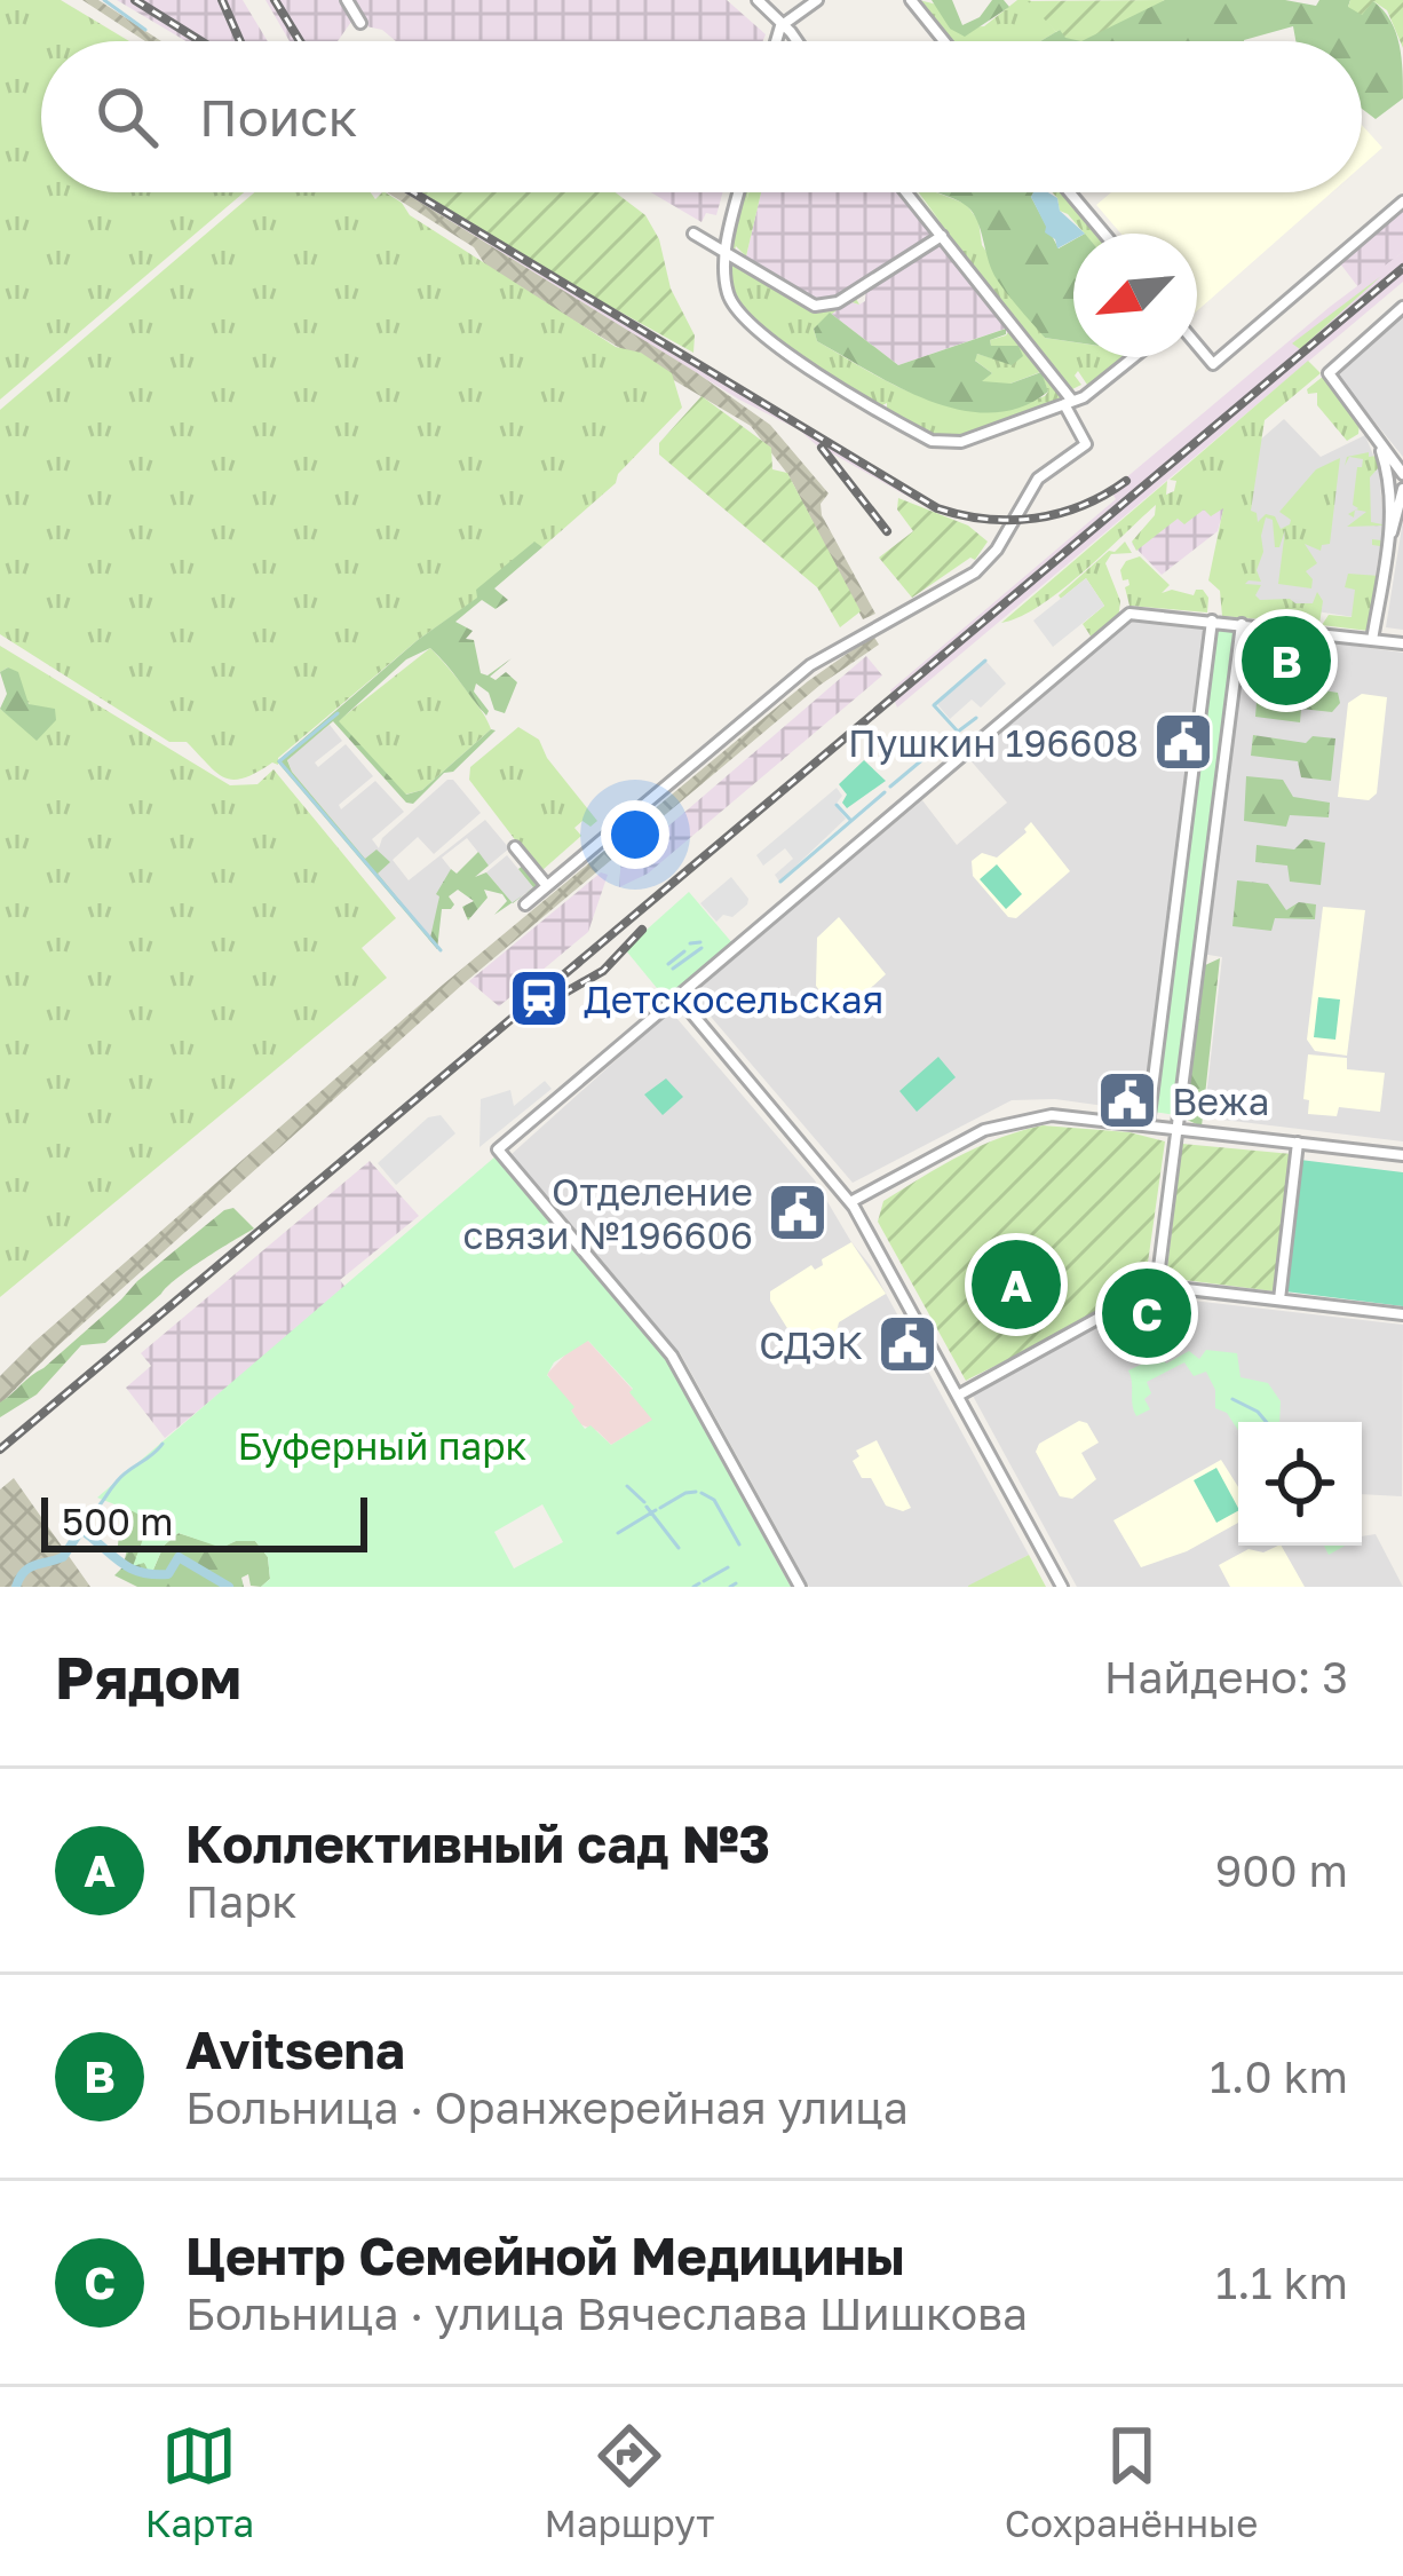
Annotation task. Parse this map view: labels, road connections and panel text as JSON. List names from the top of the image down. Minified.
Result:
{"parks":["Буферный парк"],"places":{"public building":["Пушкин 196608","Вежа","Отделение связи №196606","СДЭК"],"station":["Детскосельская"]},"scale_bar":"500 m","north":"bottom left","page":{"search":"Поиск","pins":["B","A","C"],"scale":"500 m","heading":["Рядом","Найдено: 3"],"list":[{"mark":"A","name":"Коллективный сад №3","note":"Парк","value":"900 m"},{"mark":"B","name":"Avitsena","note":"Больница · Оранжерейная улица","value":"1.0 km"},{"mark":"C","name":"Центр Семейной Медицины","note":"Больница · улица Вячеслава Шишкова","value":"1.1 km"}],"nav":["Карта","Маршрут","Сохранённые"]}}
